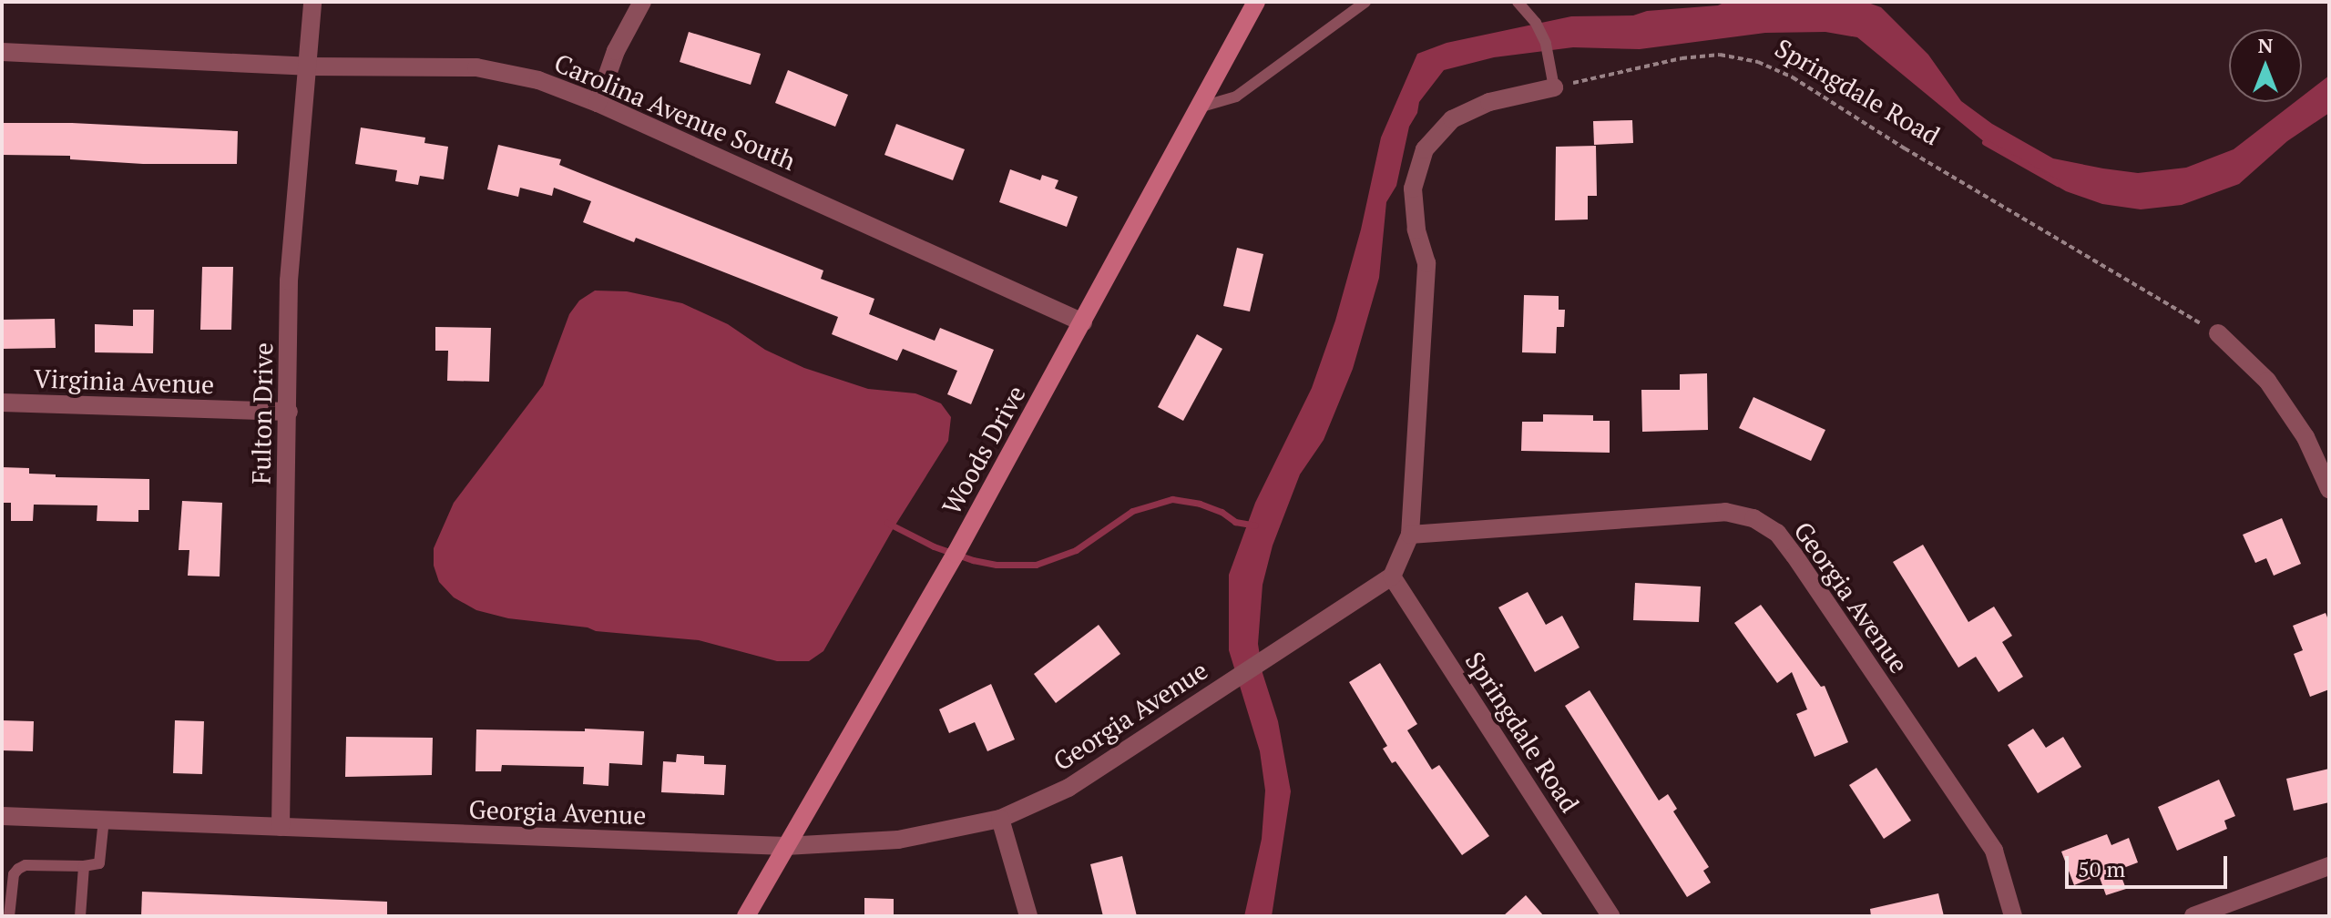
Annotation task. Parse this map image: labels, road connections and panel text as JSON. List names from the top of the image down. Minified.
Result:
{"streets":{"street":["Springdale Road","Carolina Avenue South","Virginia Avenue","Fulton Drive","Woods Drive","Georgia Avenue"]},"crossings":[["Springdale Road","Georgia Avenue"],["Carolina Avenue South","Fulton Drive"],["Carolina Avenue South","Woods Drive"],["Virginia Avenue","Fulton Drive"],["Fulton Drive","Georgia Avenue"],["Woods Drive","Georgia Avenue"]],"scale_bar":"50 m","north":"top"}
